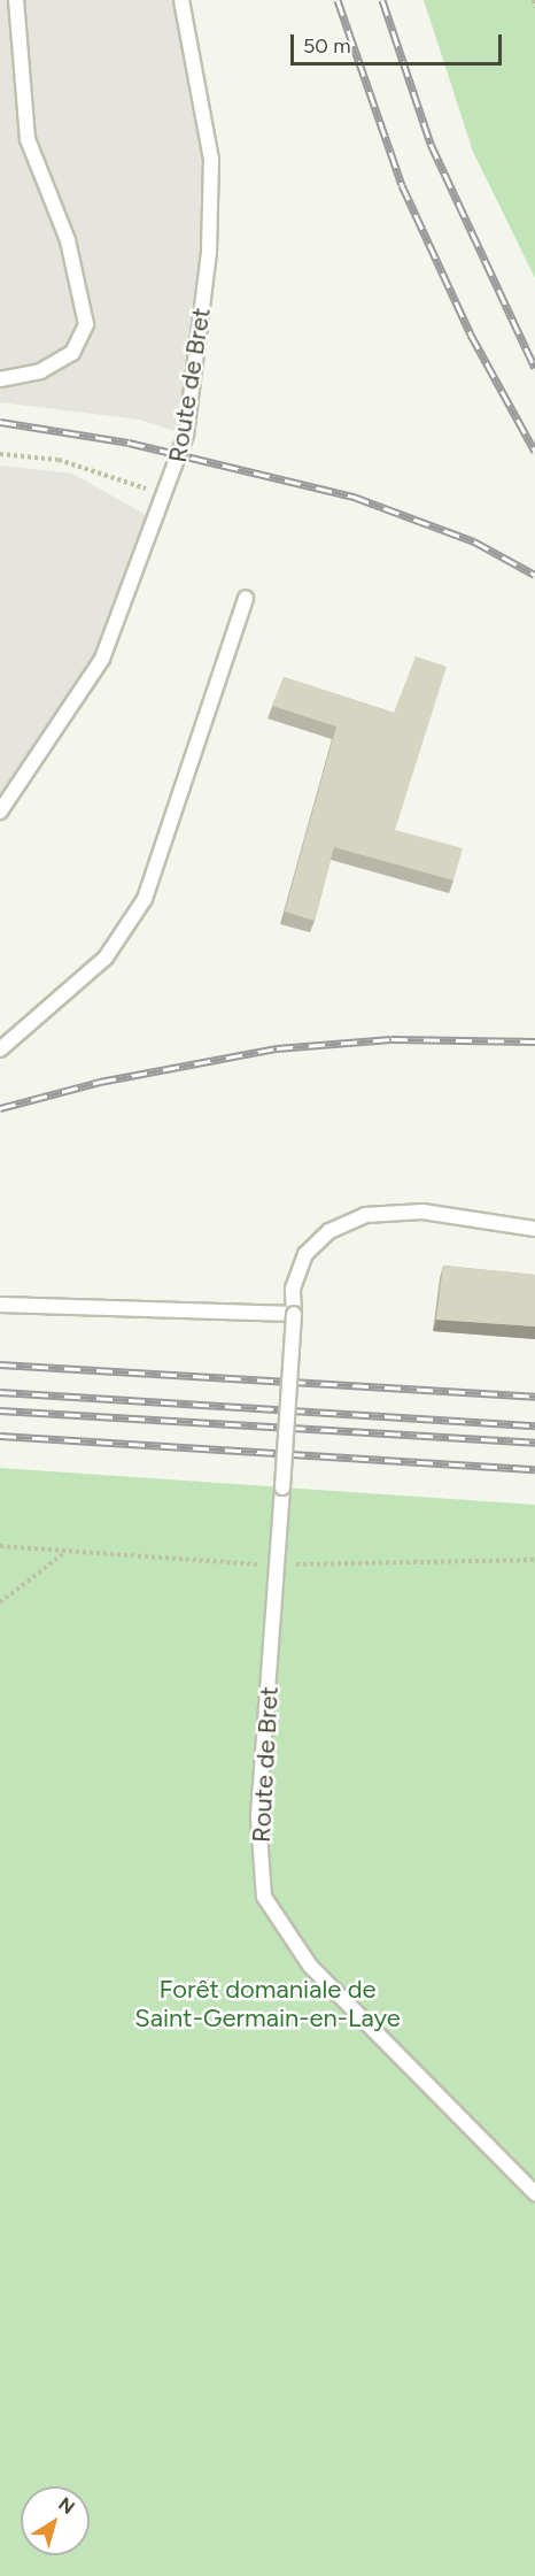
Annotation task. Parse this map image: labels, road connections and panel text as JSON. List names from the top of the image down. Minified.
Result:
{"streets":{"lane":["Route de Bret"]},"parks":["Forêt domaniale de Saint-Germain-en-Laye"],"scale_bar":"50 m","north":"top right"}
